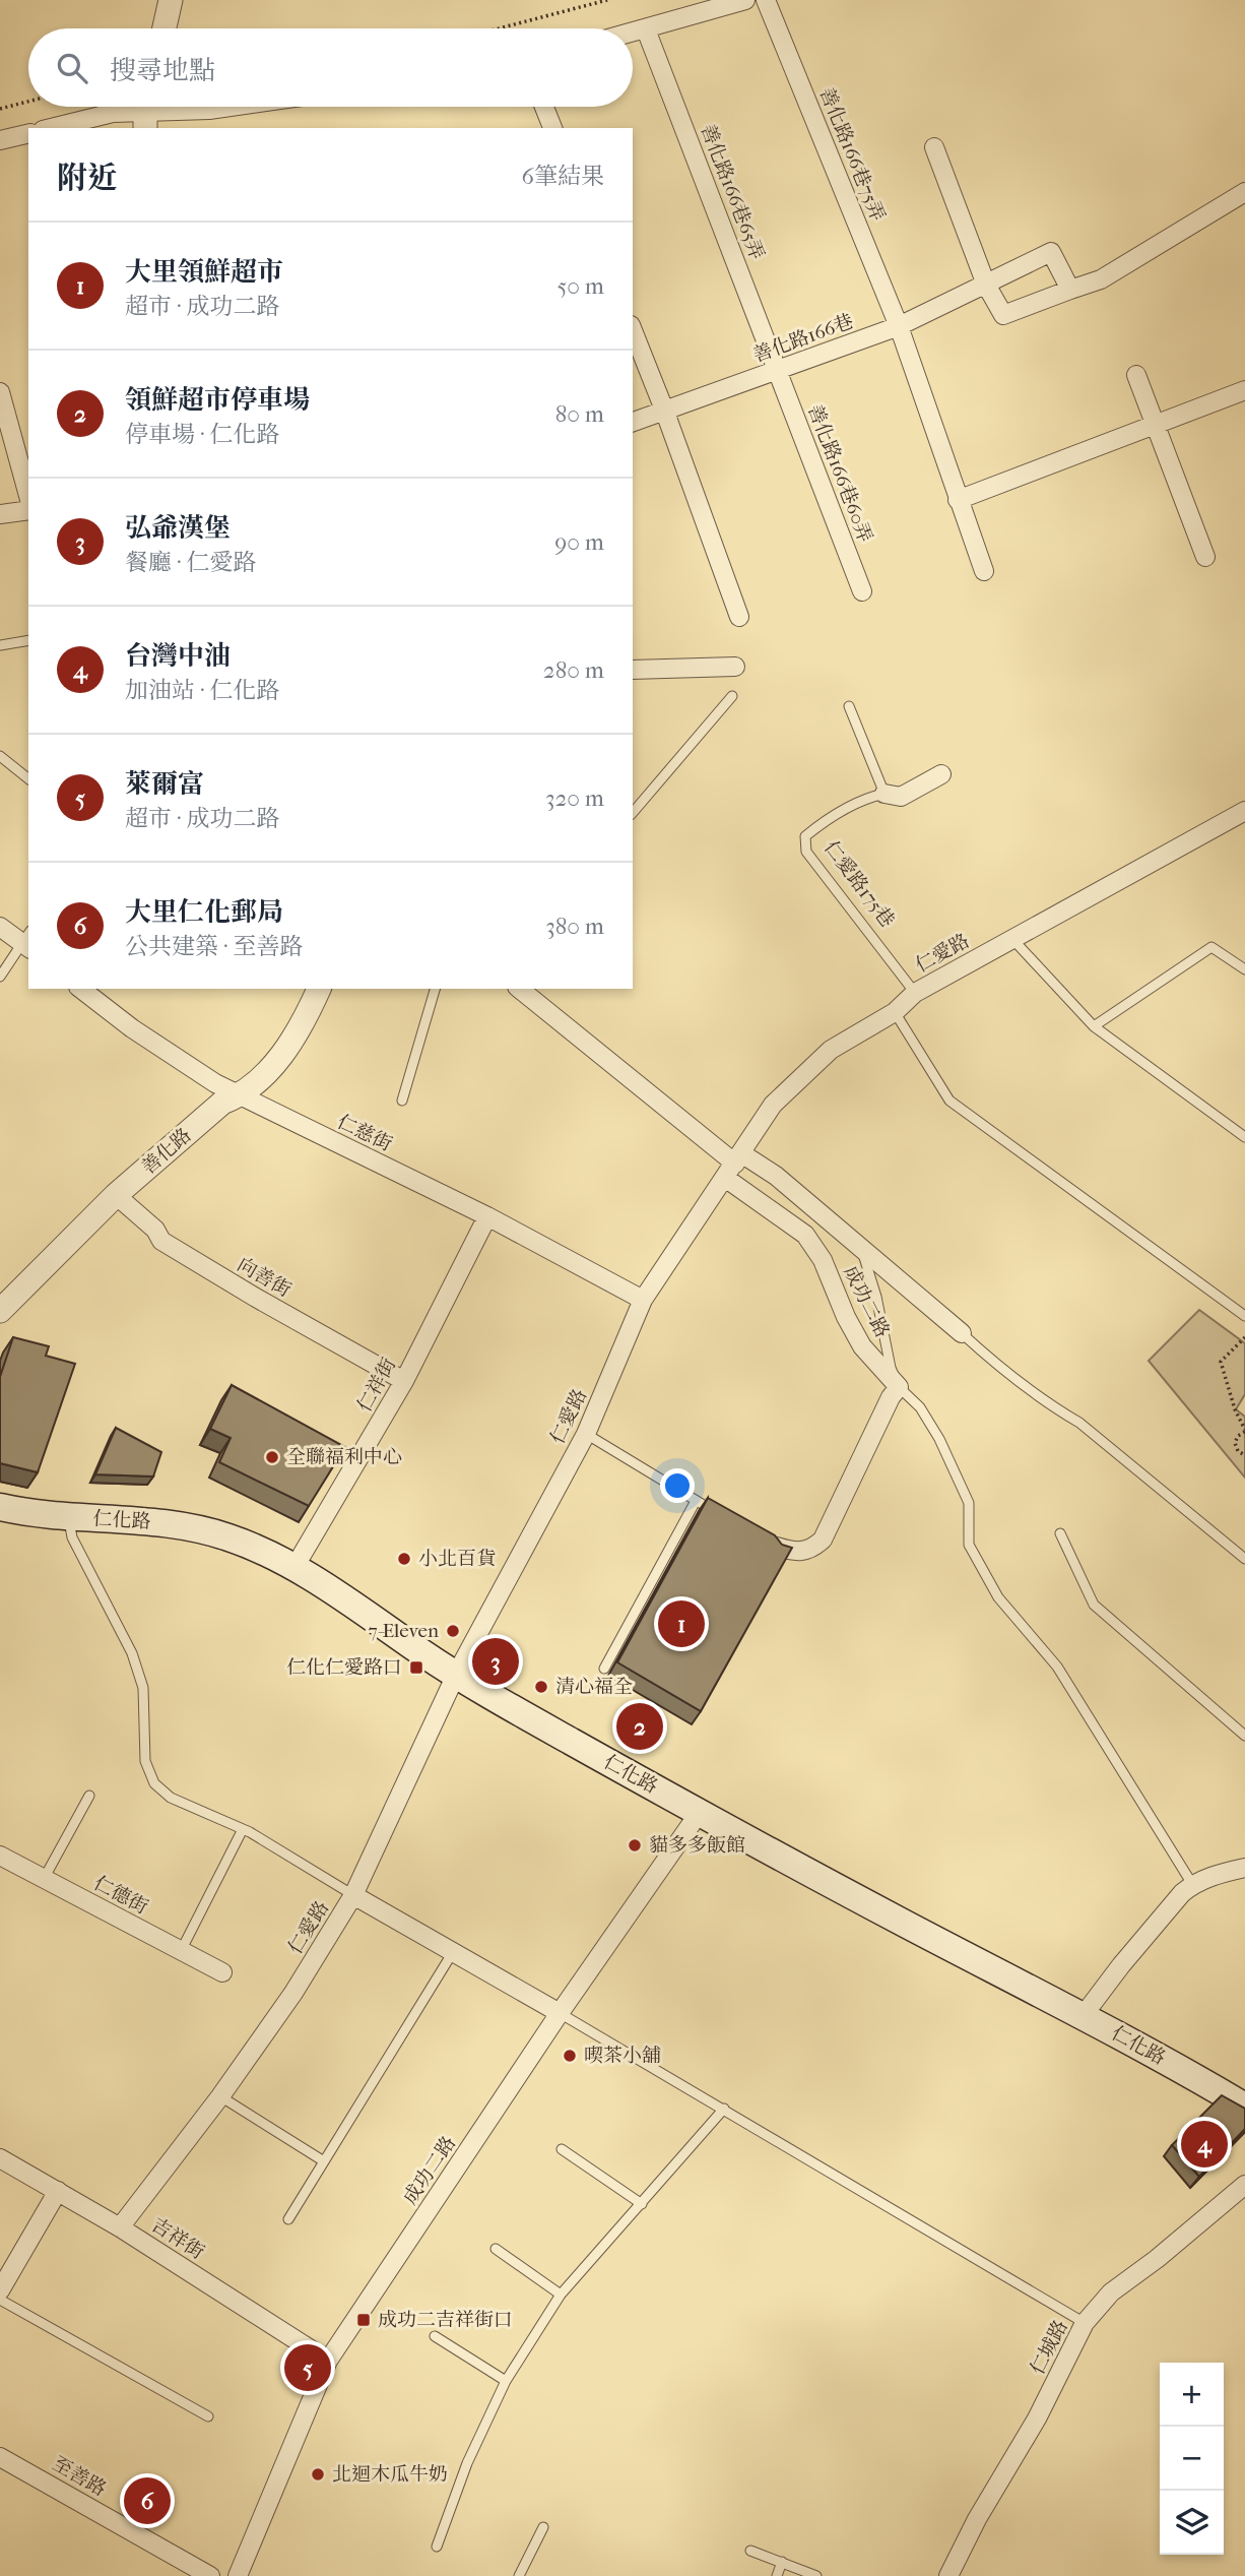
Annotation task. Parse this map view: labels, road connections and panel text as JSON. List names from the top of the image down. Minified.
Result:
{"streets":{"main road":["仁化路"],"street":["善化路166巷75弄","善化路166巷65弄","善化路166巷","善化路166巷60弄","仁愛路175巷","仁愛路","仁慈街","善化路","向善街","成功二路","仁祥街","仁德街","吉祥街","仁城路","至善路"]},"crossings":[["善化路166巷75弄","善化路166巷"],["善化路166巷65弄","善化路166巷"],["善化路166巷65弄","善化路166巷60弄"],["善化路166巷","善化路166巷60弄"],["仁愛路175巷","仁愛路"],["仁愛路","仁慈街"],["仁愛路","成功二路"],["仁愛路","仁化路"],["仁愛路","吉祥街"],["仁慈街","善化路"],["仁慈街","仁祥街"],["善化路","向善街"],["向善街","仁祥街"],["成功二路","仁化路"],["成功二路","吉祥街"],["仁祥街","仁化路"]],"places":{"other":["全聯福利中心","小北百貨","7-Eleven","清心福全","貓多多飯館","喫茶小舖","北迴木瓜牛奶"],"transit":["仁化仁愛路口","成功二吉祥街口"]},"page":{"search":"搜尋地點","heading":["附近","6筆結果"],"list":[{"mark":"1","name":"大里領鮮超市","note":"超市 · 成功二路","value":"50 m"},{"mark":"2","name":"領鮮超市停車場","note":"停車場 · 仁化路","value":"80 m"},{"mark":"3","name":"弘爺漢堡","note":"餐廳 · 仁愛路","value":"90 m"},{"mark":"4","name":"台灣中油","note":"加油站 · 仁化路","value":"280 m"},{"mark":"5","name":"萊爾富","note":"超市 · 成功二路","value":"320 m"},{"mark":"6","name":"大里仁化郵局","note":"公共建築 · 至善路","value":"380 m"}],"pins":["1","3","2","4","5","6"],"map_buttons":["+","−"]}}
